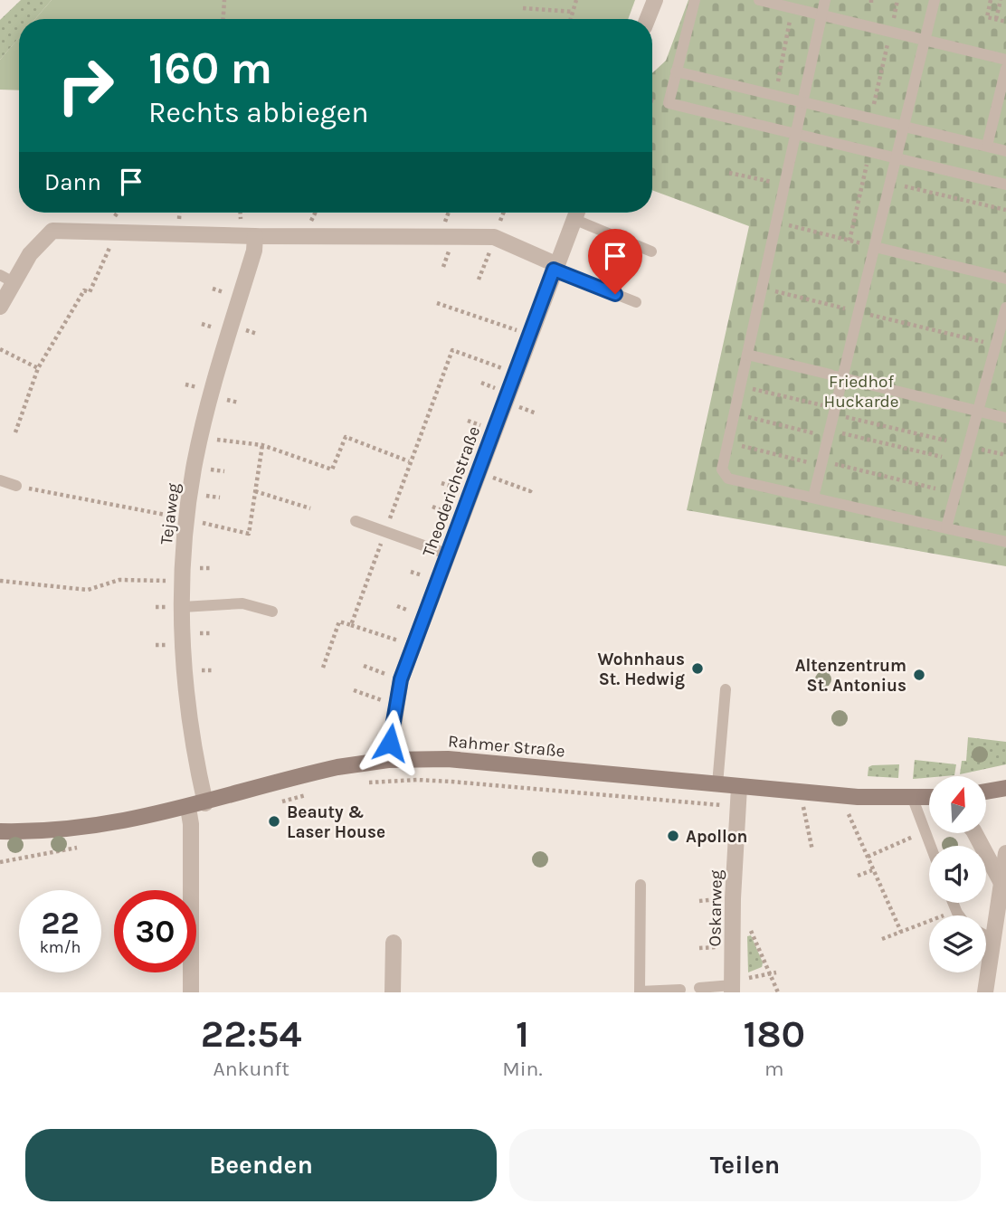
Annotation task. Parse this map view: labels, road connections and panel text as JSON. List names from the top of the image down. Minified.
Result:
{"streets":{"main road":["Rahmer Straße"],"street":["Theoderichstraße","Tejaweg","Oskarweg"]},"crossings":[["Theoderichstraße","Rahmer Straße"],["Tejaweg","Rahmer Straße"],["Rahmer Straße","Oskarweg"]],"parks":["Friedhof Huckarde"],"places":["Wohnhaus St. Hedwig","Altenzentrum St. Antonius","Beauty & Laser House","Apollon"],"north":"top","page":{"turn":["160 m","Rechts abbiegen"],"then":"Dann","speed":"22 km/h","limit":"30","eta":["22:54","Ankunft","1","Min.","180","m"],"buttons":["Beenden","Teilen"]}}
